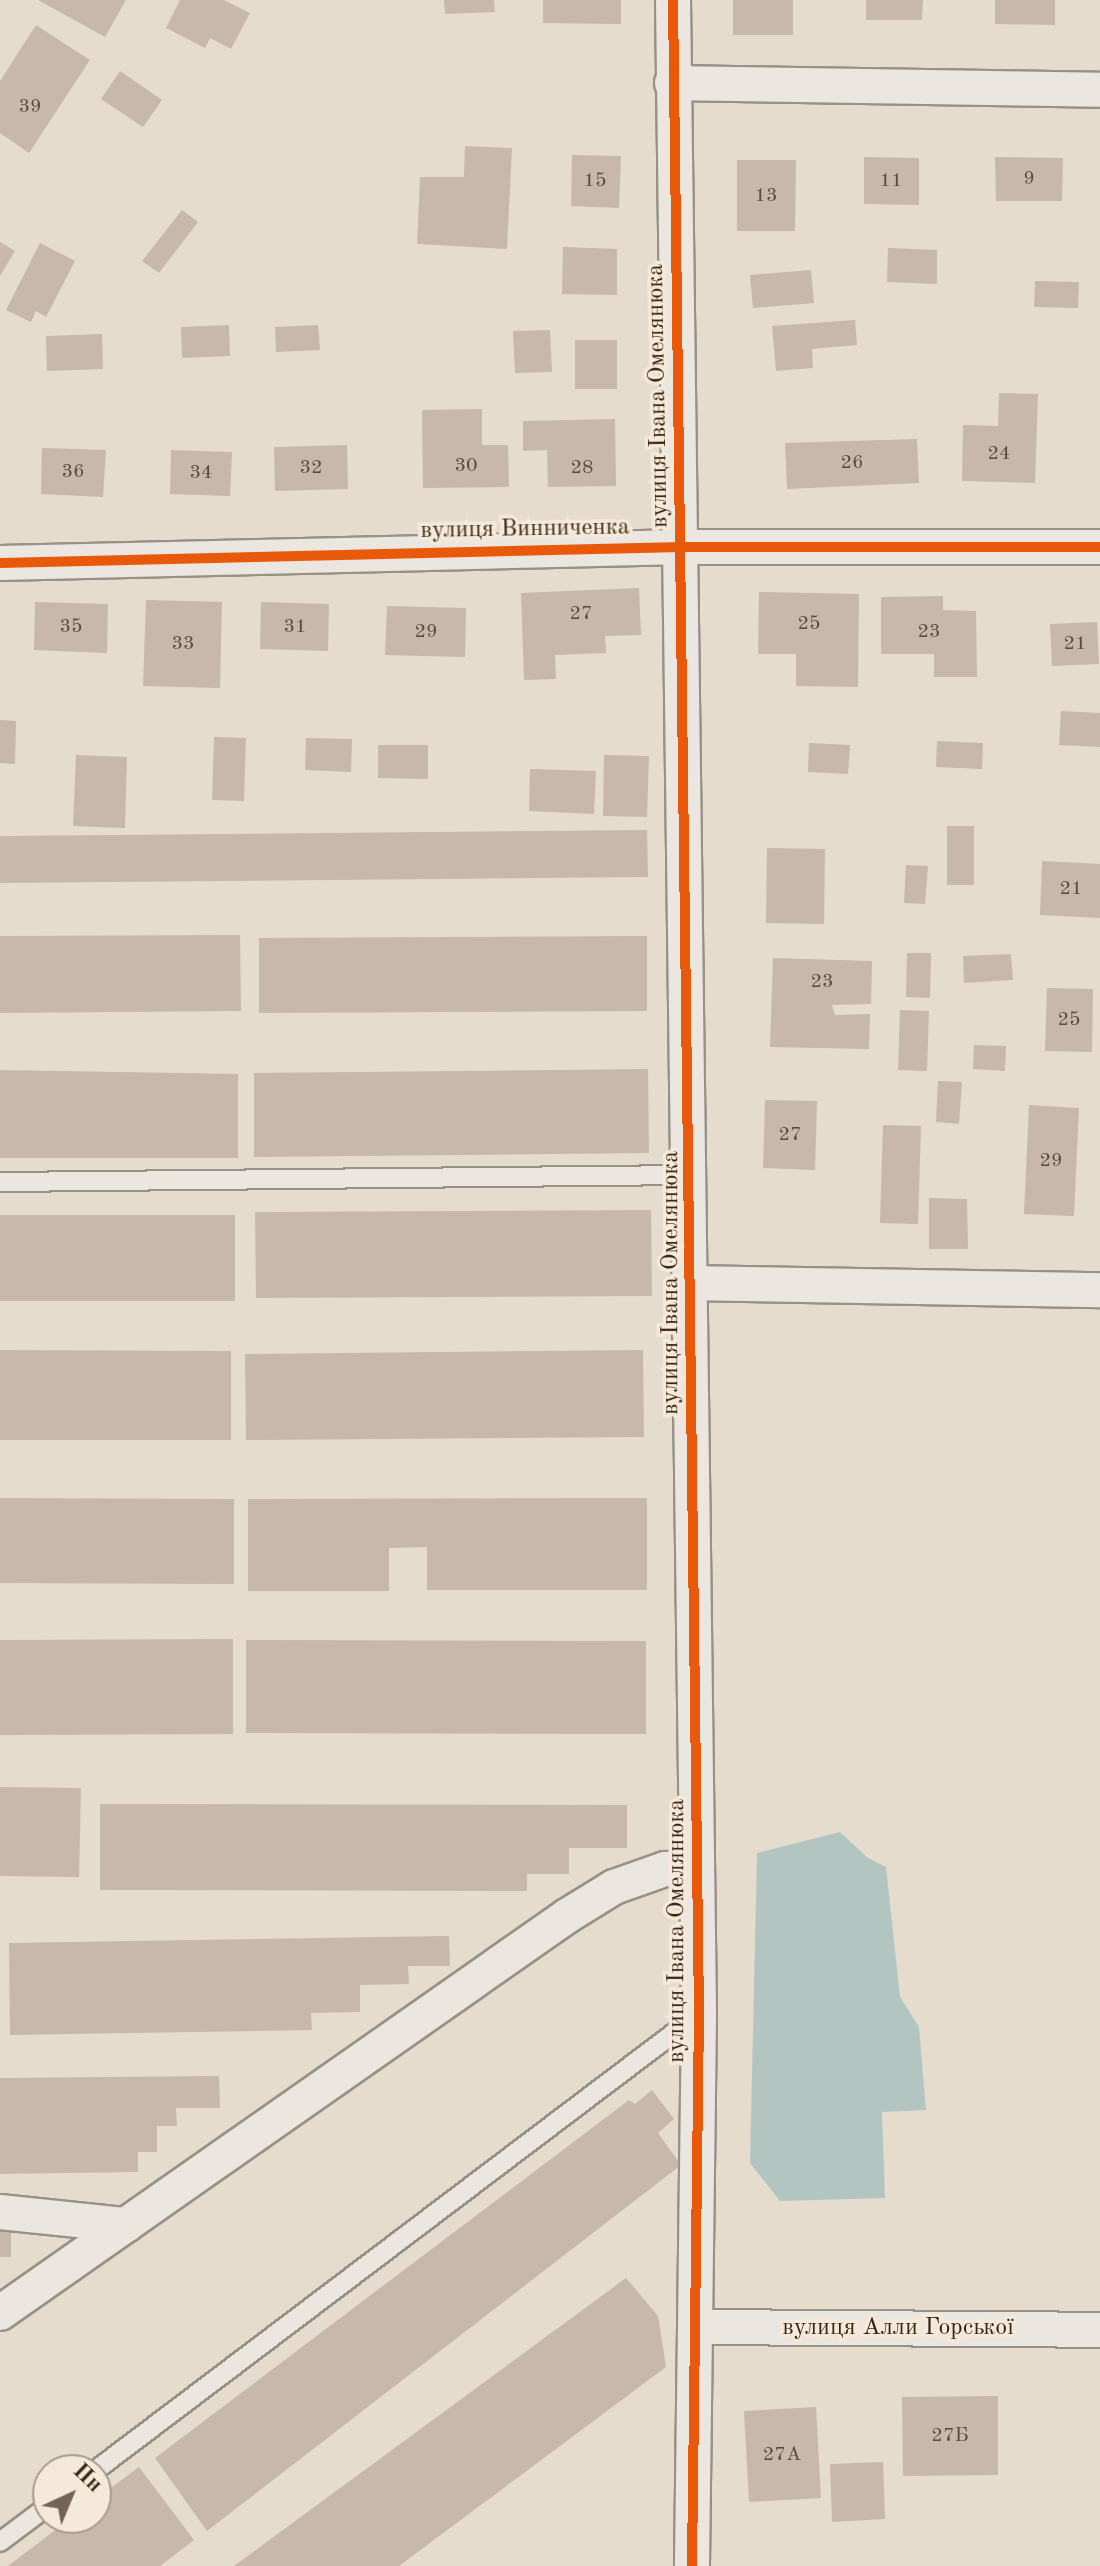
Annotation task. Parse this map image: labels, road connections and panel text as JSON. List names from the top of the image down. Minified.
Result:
{"streets":{"street":["вулиця Івана Омелянюка","вулиця Винниченка","вулиця Алли Горської"]},"crossings":[["вулиця Івана Омелянюка","вулиця Винниченка"],["вулиця Івана Омелянюка","вулиця Алли Горської"]],"house_numbers":["39","9","15","11","13","24","26","30","32","28","36","34","27","25","35","31","29","23","33","21","21","23","25","27","29","27Б","27А"],"north":"top right"}
